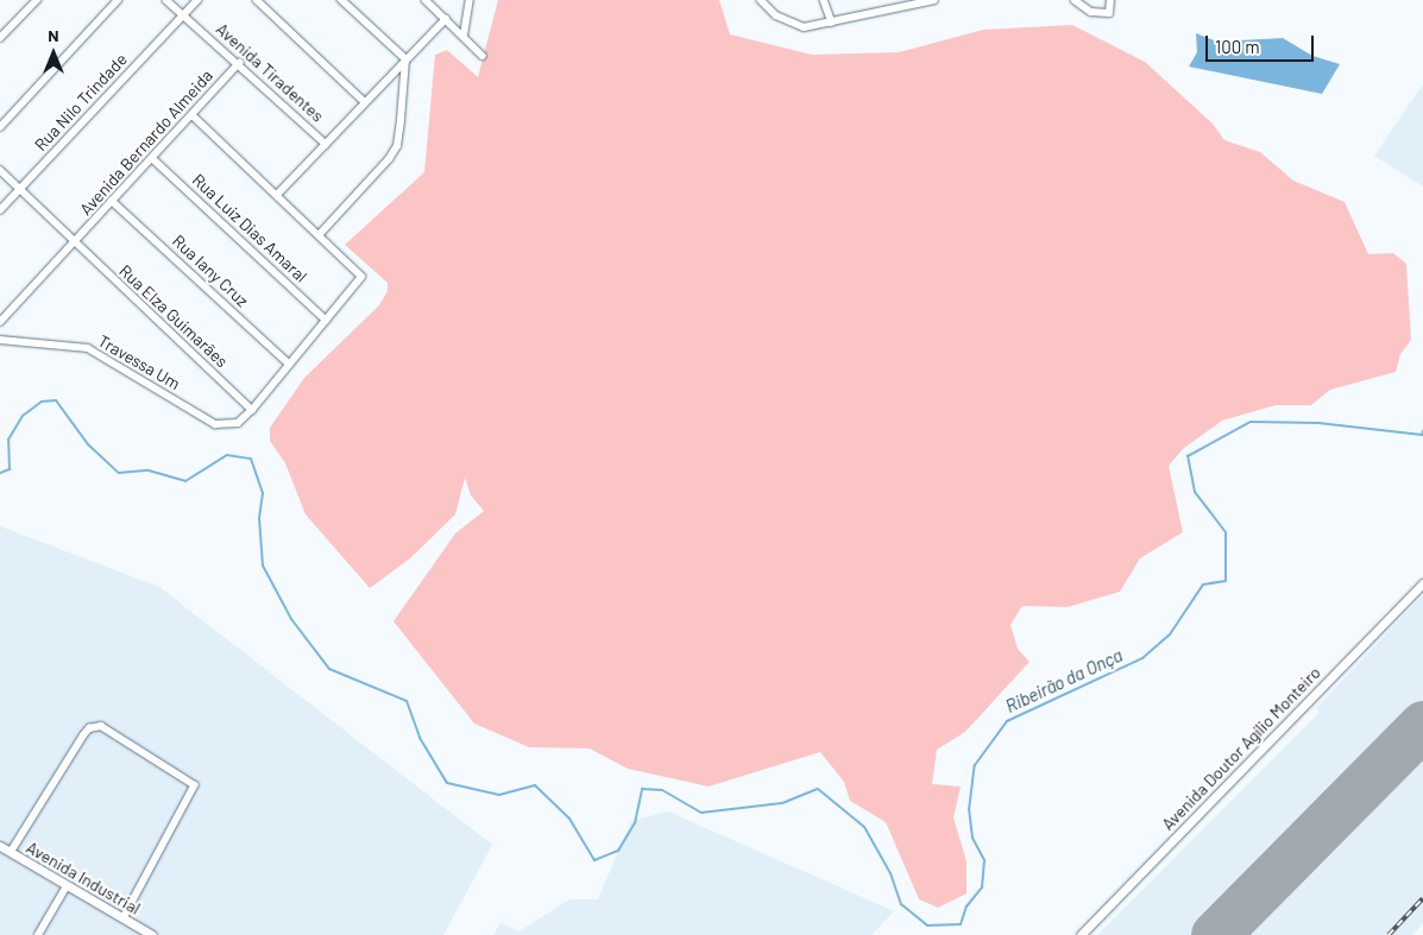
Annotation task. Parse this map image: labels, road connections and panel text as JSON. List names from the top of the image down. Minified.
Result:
{"streets":{"street":["Avenida Tiradentes","Rua Nilo Trindade","Avenida Bernardo Almeida","Rua Luiz Dias Amaral","Rua Iany Cruz","Rua Elza Guimarães","Travessa Um","Avenida Doutor Agílio Monteiro","Avenida Industrial"]},"crossings":[["Avenida Tiradentes","Rua Nilo Trindade"],["Avenida Tiradentes","Avenida Bernardo Almeida"],["Rua Nilo Trindade","Rua Elza Guimarães"],["Avenida Bernardo Almeida","Rua Luiz Dias Amaral"],["Avenida Bernardo Almeida","Rua Iany Cruz"],["Avenida Bernardo Almeida","Rua Elza Guimarães"],["Rua Elza Guimarães","Travessa Um"]],"water":["Ribeirão da Onça"],"scale_bar":"100 m","north":"top"}
